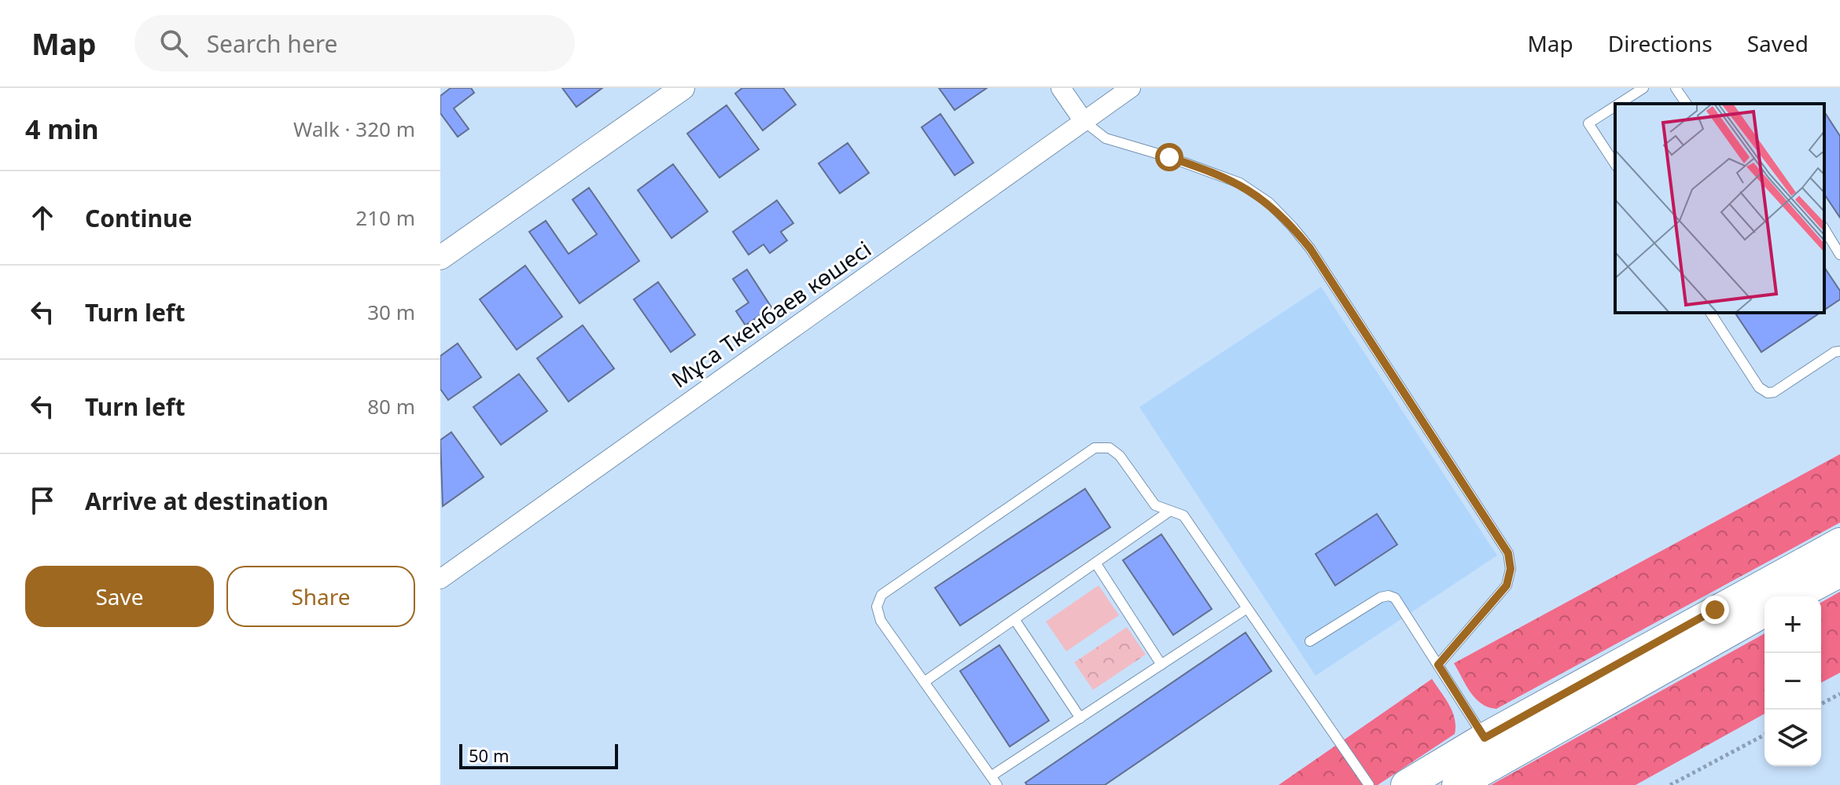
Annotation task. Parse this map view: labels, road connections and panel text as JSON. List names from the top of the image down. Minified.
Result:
{"streets":{"street":["Мұса Ткенбаев көшесі"]},"scale_bar":"50 m","page":{"header":"Map","search":"Search here","nav":["Map","Directions","Saved"],"heading":["4 min","Walk · 320 m"],"list":[["Continue","210 m"],["Turn left","30 m"],["Turn left","80 m"],"Arrive at destination"],"buttons":["Save","Share"],"map_buttons":["+","−"],"scale":"50 m"}}
